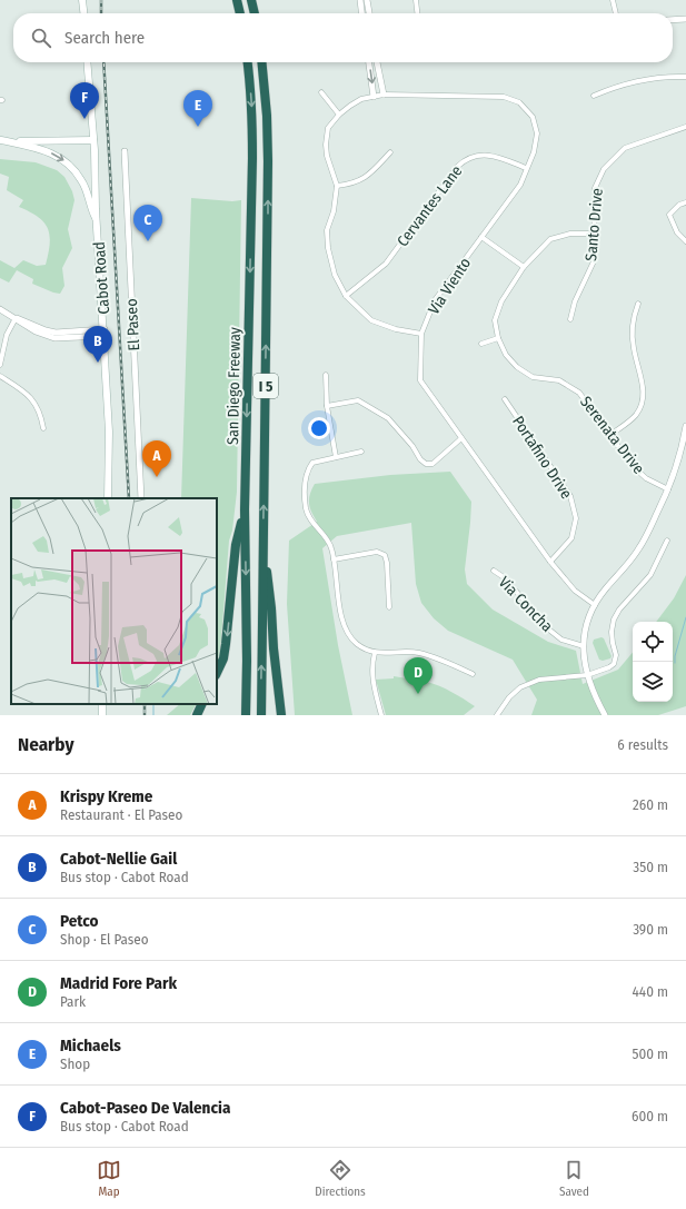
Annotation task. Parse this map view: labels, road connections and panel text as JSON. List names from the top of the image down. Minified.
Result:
{"streets":{"highway":["San Diego Freeway","I 5"],"main road":["Cabot Road"],"street":["Cervantes Lane","Santo Drive","Via Viento","El Paseo","Serenata Drive","Portafino Drive","Via Concha"]},"crossings":[["Cervantes Lane","Via Viento"],["Santo Drive","Serenata Drive"],["Via Viento","Portafino Drive"]],"page":{"search":"Search here","pins":["F","E","C","B","A","D"],"heading":["Nearby","6 results"],"list":[{"mark":"A","name":"Krispy Kreme","note":"Restaurant · El Paseo","value":"260 m"},{"mark":"B","name":"Cabot-Nellie Gail","note":"Bus stop · Cabot Road","value":"350 m"},{"mark":"C","name":"Petco","note":"Shop · El Paseo","value":"390 m"},{"mark":"D","name":"Madrid Fore Park","note":"Park","value":"440 m"},{"mark":"E","name":"Michaels","note":"Shop","value":"500 m"},{"mark":"F","name":"Cabot-Paseo De Valencia","note":"Bus stop · Cabot Road","value":"600 m"}],"nav":["Map","Directions","Saved"]}}
